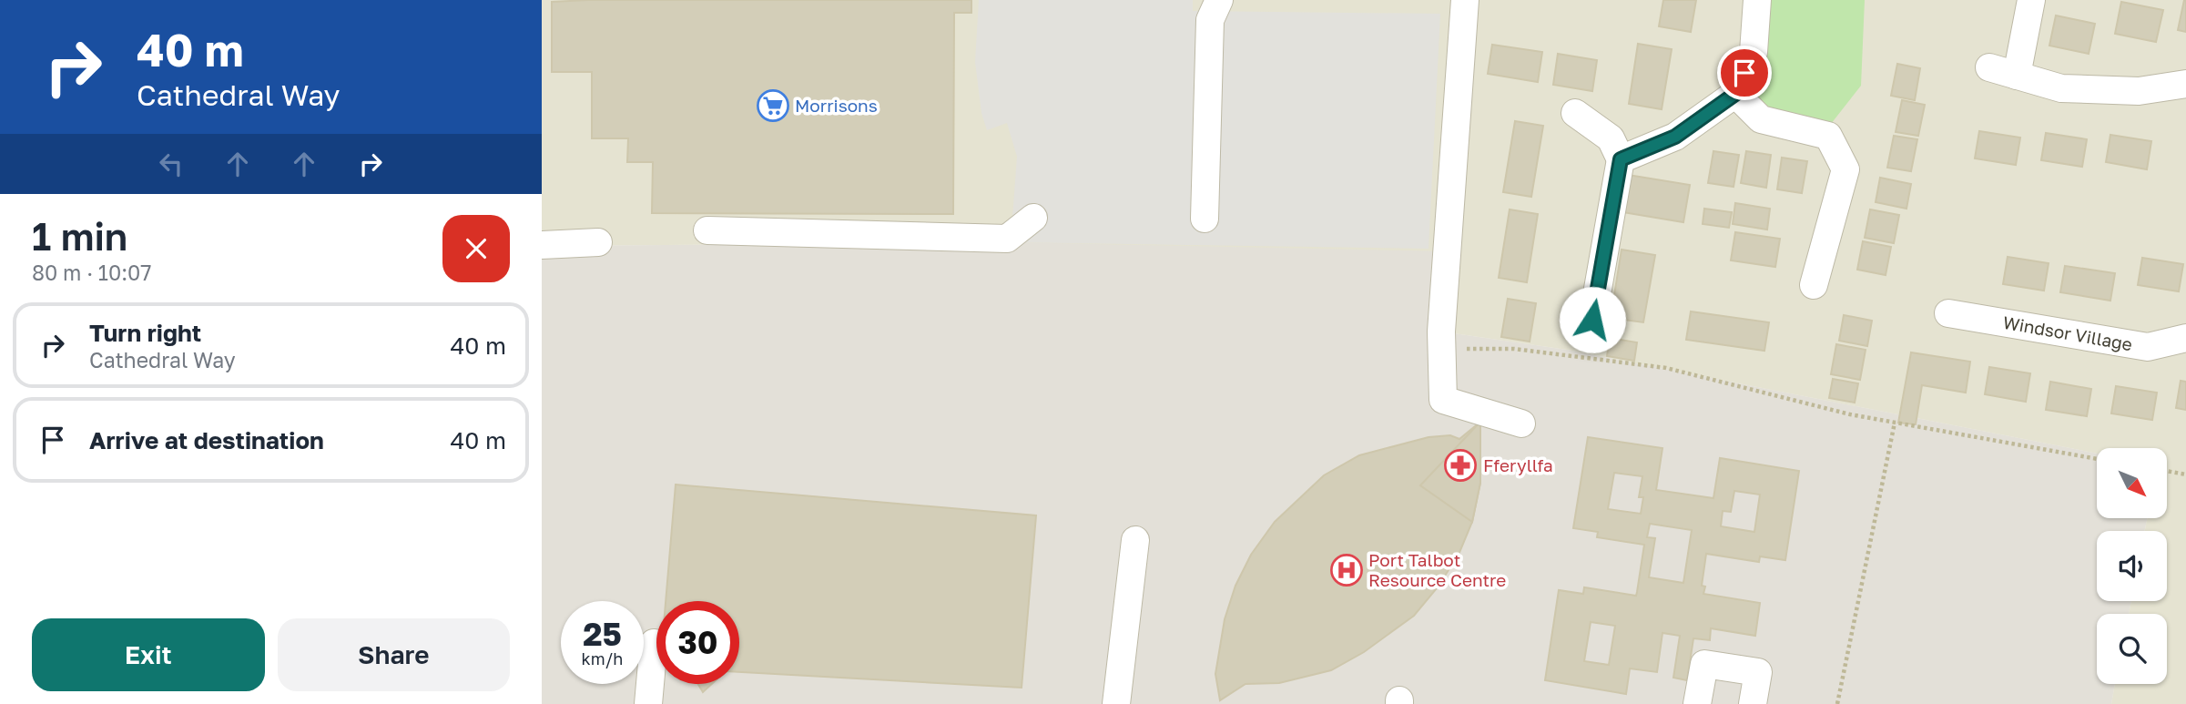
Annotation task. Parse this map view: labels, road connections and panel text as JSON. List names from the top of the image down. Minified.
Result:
{"streets":{"street":["Windsor Village"]},"places":{"supermarket":["Morrisons"],"pharmacy":["Fferyllfa"],"hospital":["Port Talbot Resource Centre"]},"north":"bottom right","page":{"turn":["40 m","Cathedral Way"],"heading":["1 min","80 m · 10:07"],"list":[{"name":"Turn right","note":"Cathedral Way","value":"40 m"},{"name":"Arrive at destination","value":"40 m"}],"speed":"25 km/h","limit":"30","buttons":["Exit","Share"]}}
